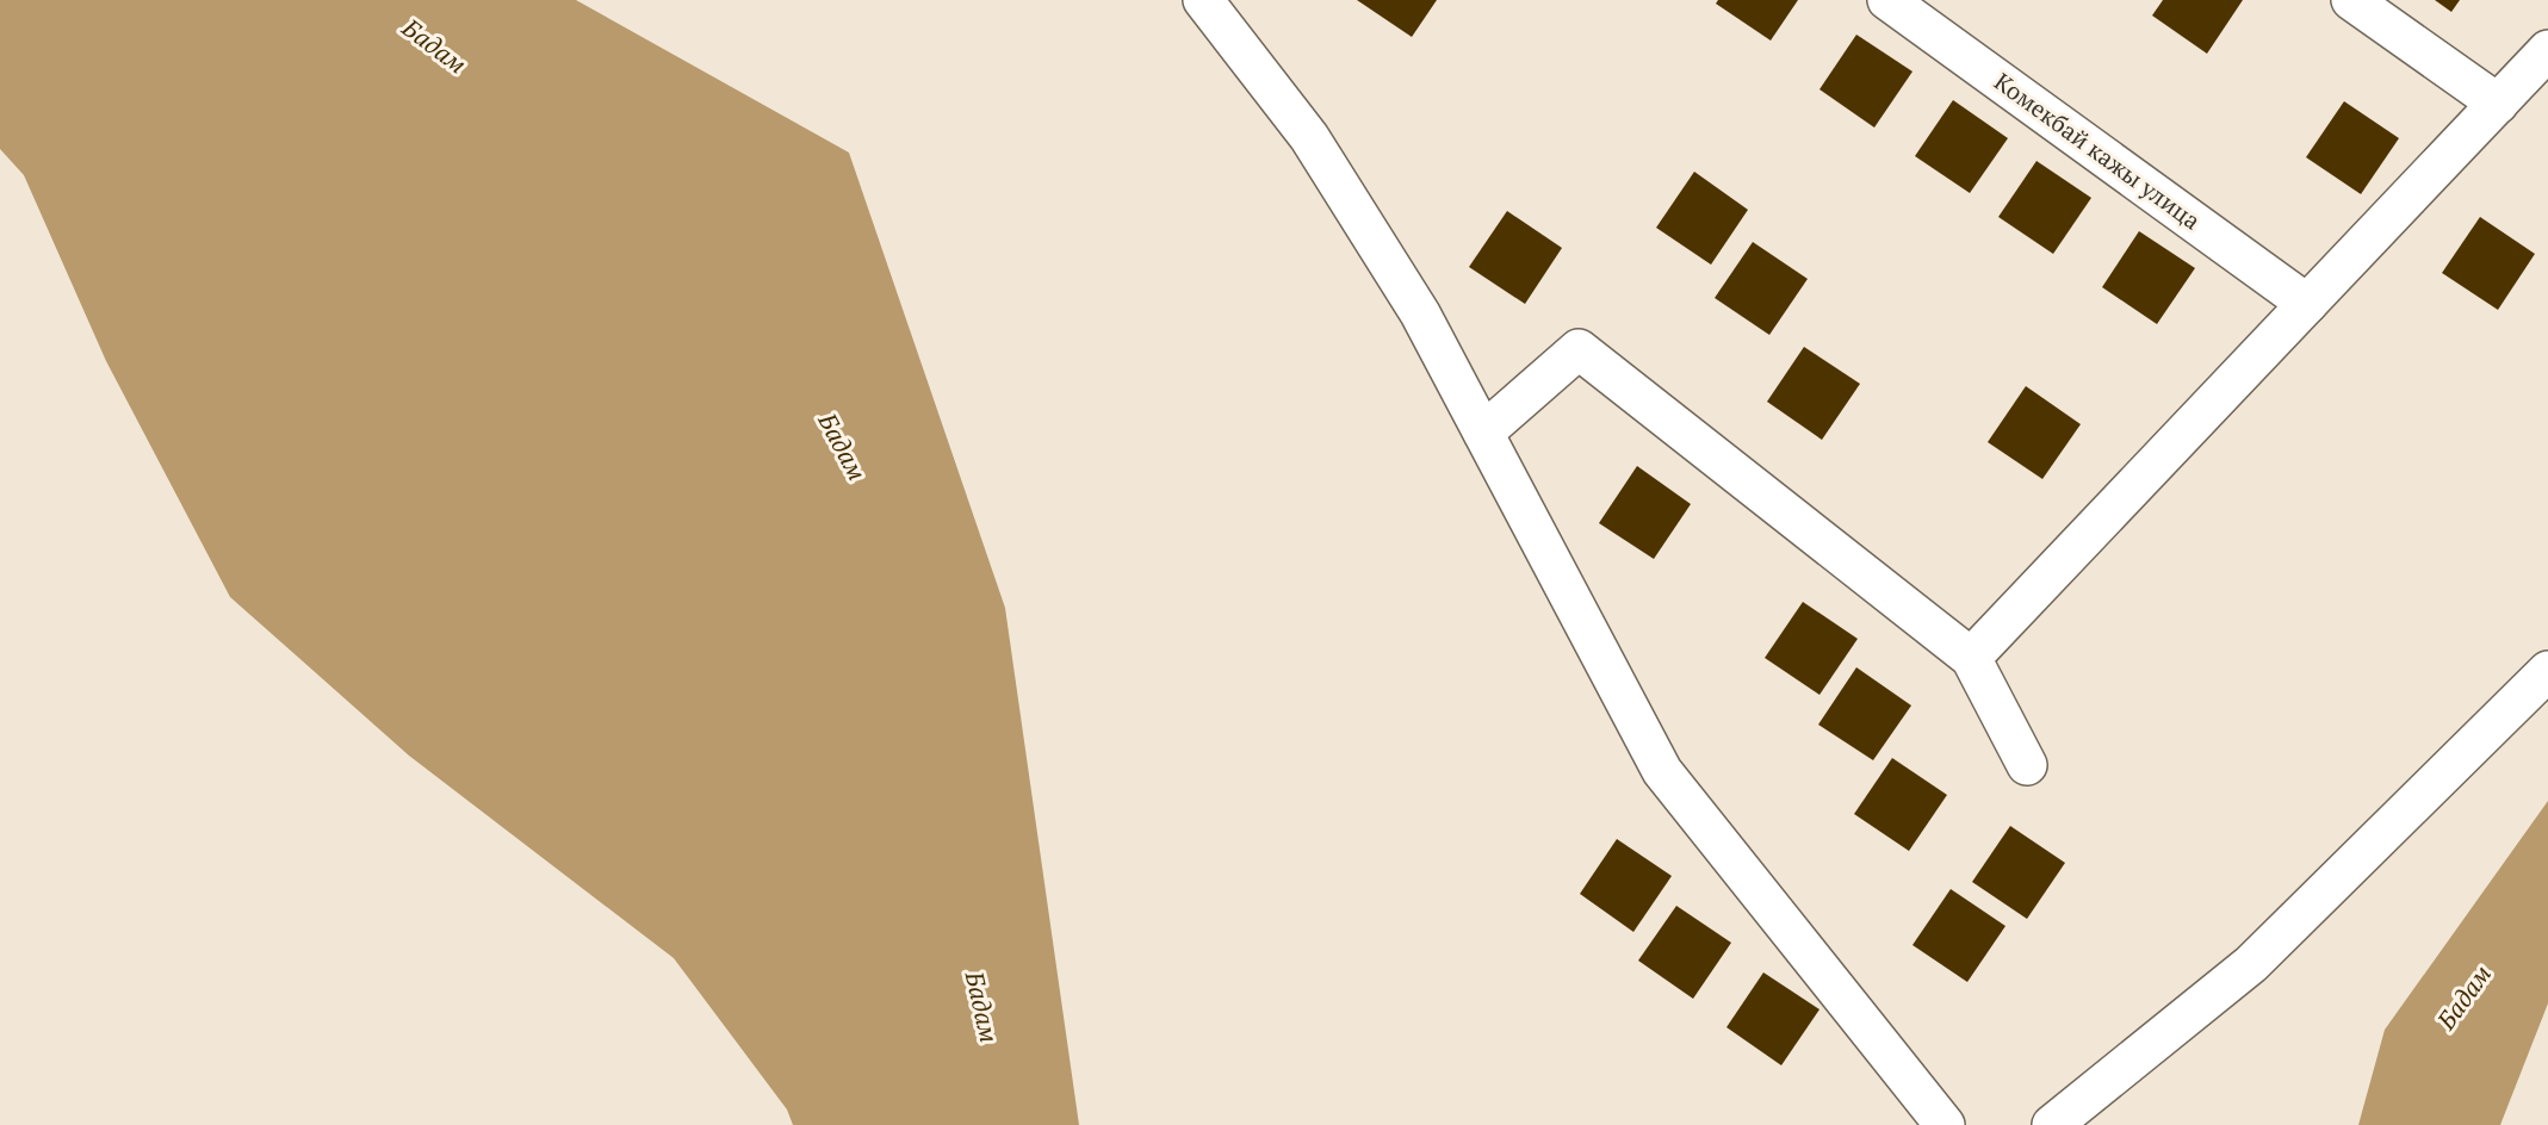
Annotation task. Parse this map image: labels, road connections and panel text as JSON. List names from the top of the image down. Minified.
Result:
{"streets":{"street":["Комекбай кажы улица"]},"water":["Бадам"]}
